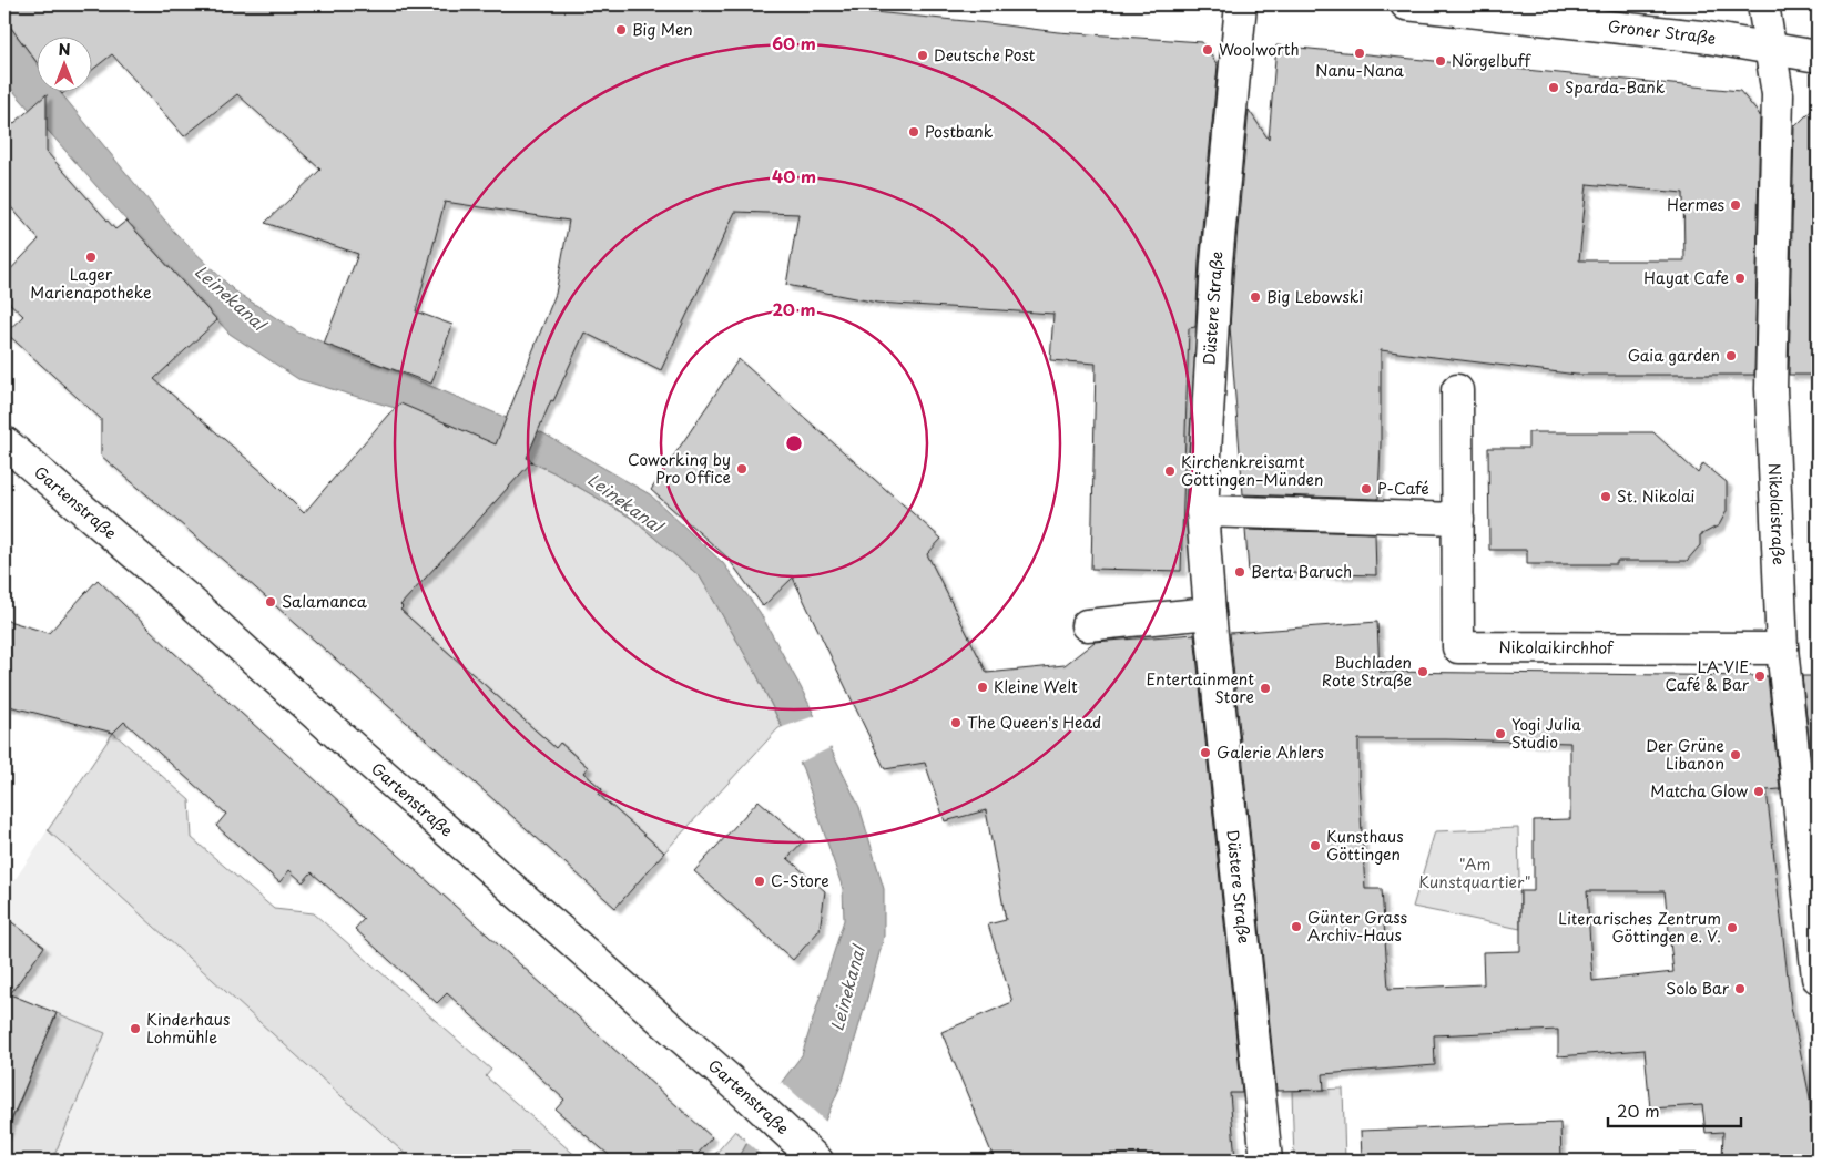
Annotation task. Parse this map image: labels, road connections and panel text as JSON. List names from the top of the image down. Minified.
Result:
{"streets":{"street":["Groner Straße","Düstere Straße","Gartenstraße","Nikolaistraße","Nikolaikirchhof"]},"crossings":[["Groner Straße","Nikolaistraße"],["Nikolaistraße","Nikolaikirchhof"]],"water":["Leinekanal"],"parks":["\"Am Kunstquartier\""],"places":["Big Men","Woolworth","Nanu-Nana","Deutsche Post","Nörgelbuff","Sparda-Bank","Postbank","Hermes","Lager Marienapotheke","Hayat Cafe","Big Lebowski","Gaia garden","Coworking by Pro Office","Kirchenkreisamt Göttingen–Münden","P-Café","St. Nikolai","Berta Baruch","Salamanca","Buchladen Rote Straße","LA VIE Café & Bar","Kleine Welt","Entertainment Store","The Queen's Head","Yogi Julia Studio","Galerie Ahlers","Der Grüne Libanon","Matcha Glow","Kunsthaus Göttingen","C-Store","Günter Grass Archiv-Haus","Literarisches Zentrum Göttingen e. V.","Solo Bar","Kinderhaus Lohmühle"],"scale_bar":"20 m","north":"top","rings":["60 m","40 m","20 m"]}
